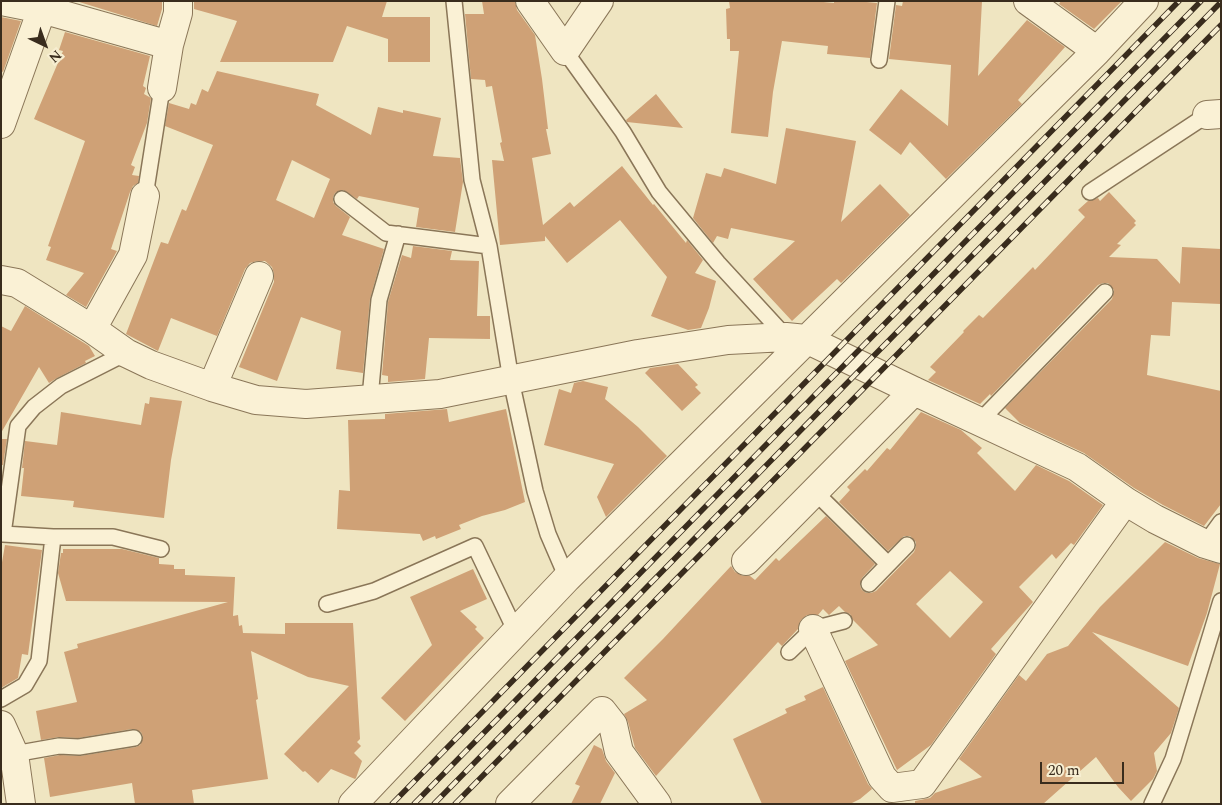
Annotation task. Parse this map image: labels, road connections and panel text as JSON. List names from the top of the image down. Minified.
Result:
{"scale_bar":"20 m","north":"bottom right"}
